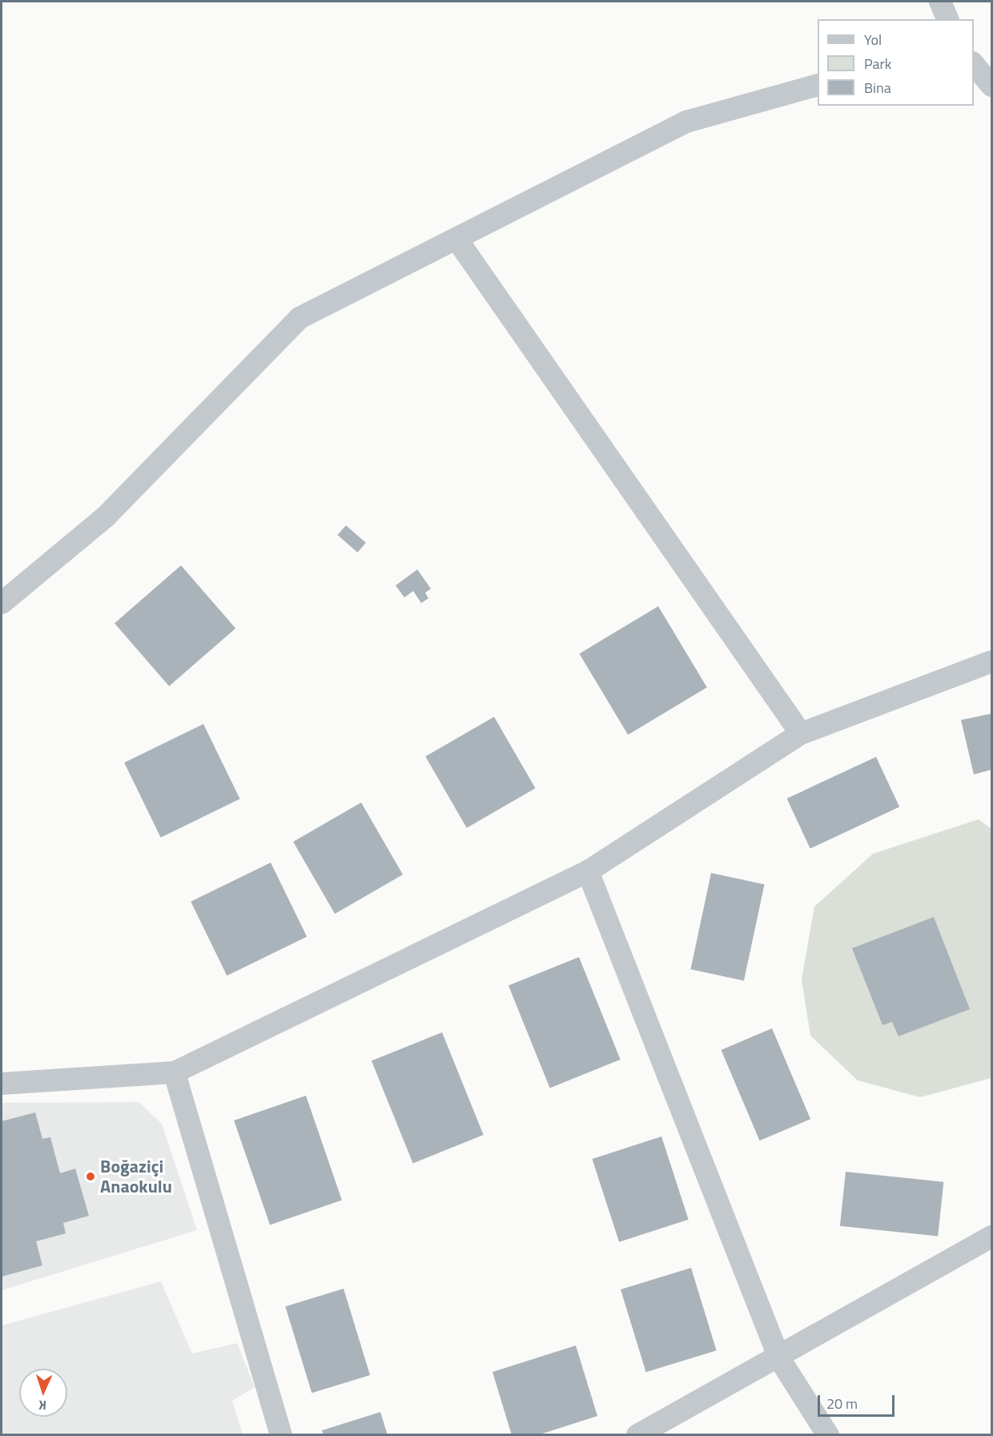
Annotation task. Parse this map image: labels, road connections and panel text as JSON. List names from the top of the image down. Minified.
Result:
{"places":["Boğaziçi Anaokulu"],"legend":["Yol","Park","Bina"],"scale_bar":"20 m","north":"bottom"}
